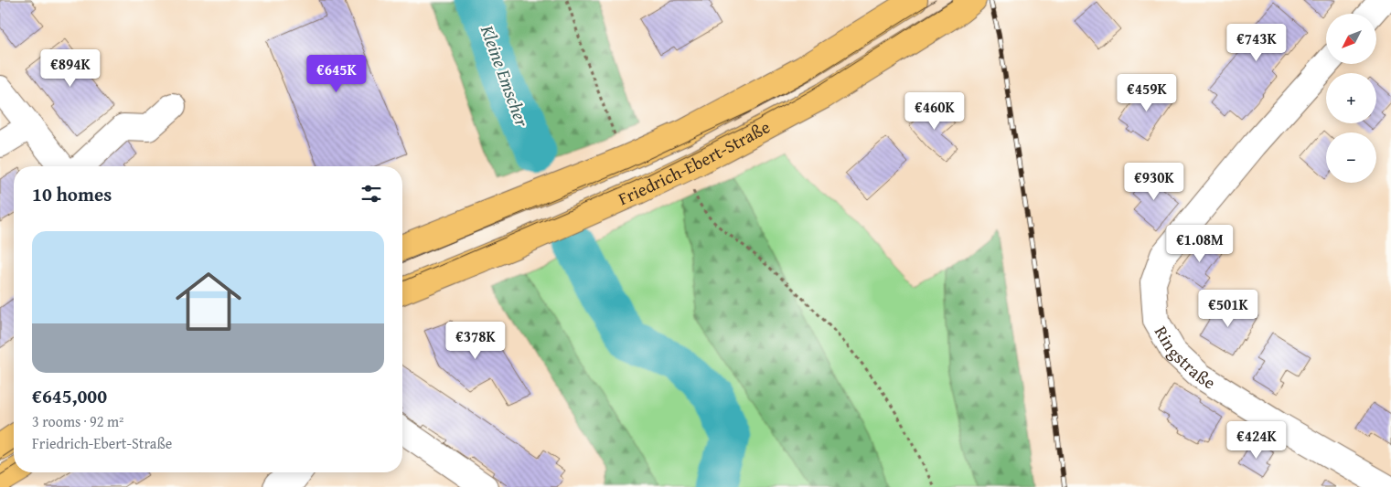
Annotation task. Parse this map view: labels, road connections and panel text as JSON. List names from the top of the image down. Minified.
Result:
{"streets":{"main road":["Friedrich-Ebert-Straße"],"street":["Ringstraße"]},"water":["Kleine Emscher"],"north":"bottom left","page":{"map_buttons":["+","−"],"price":["€743K","€894K","€645K","€459K","€460K","€930K","€1.08M","€501K","€378K","€424K"],"heading":"10 homes","list":[{"name":"€645,000","note":"3 rooms · 92 m² · Friedrich-Ebert-Straße"}]}}
